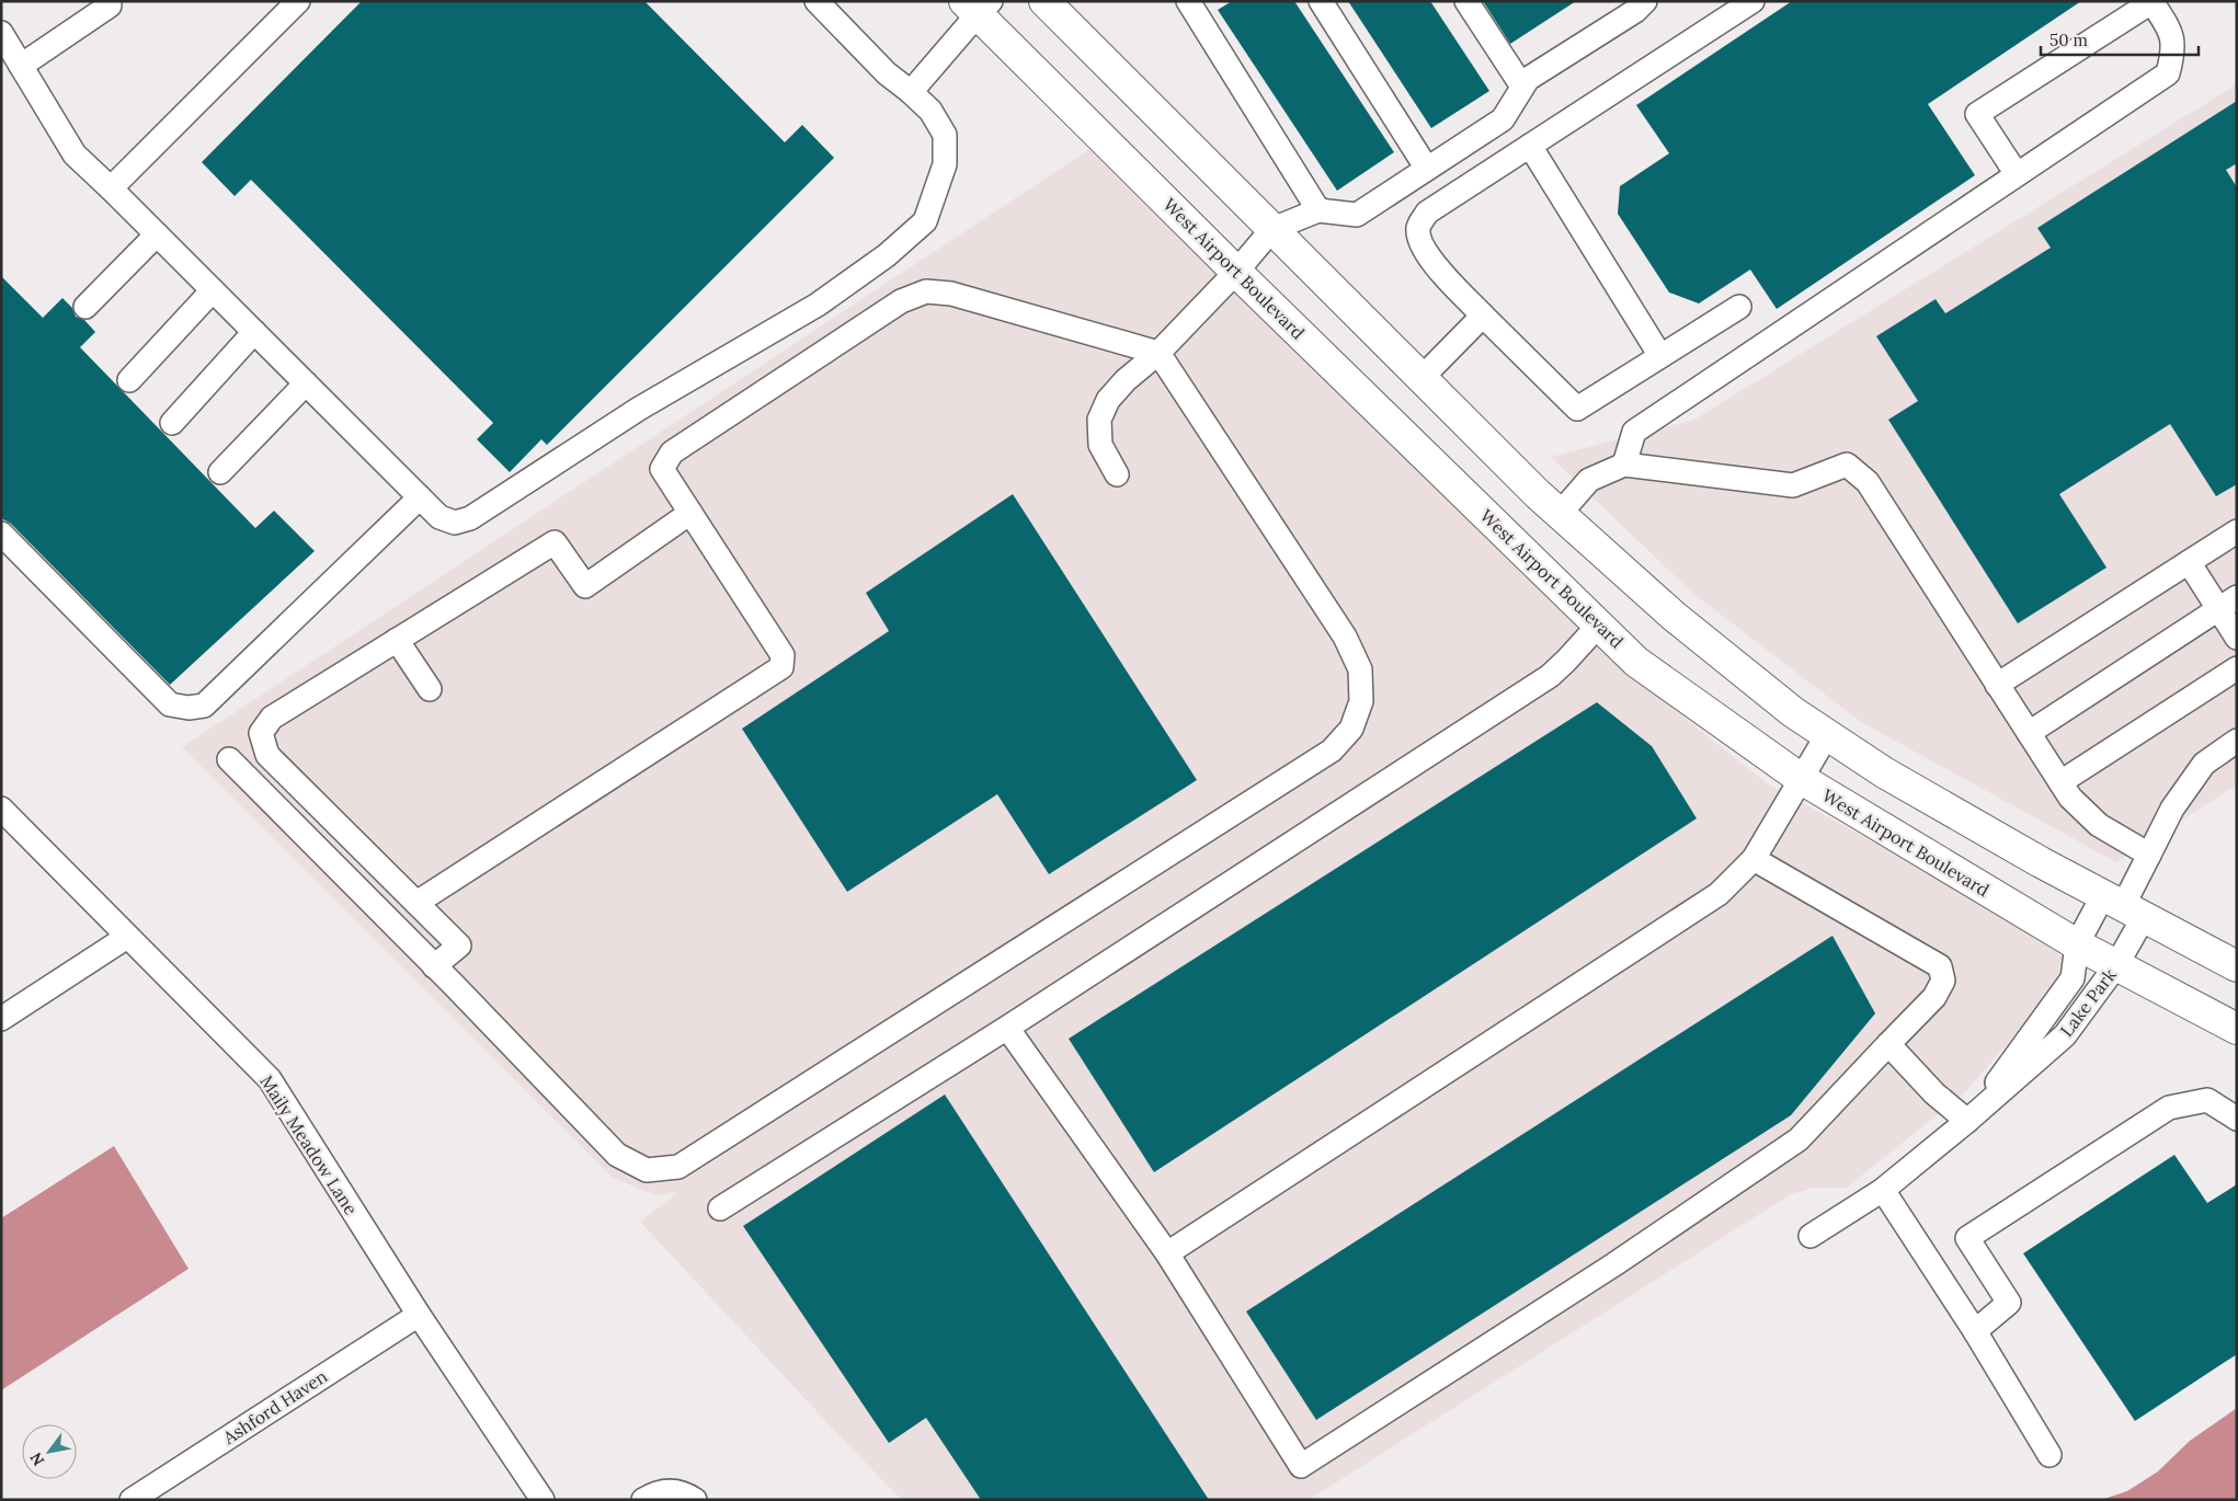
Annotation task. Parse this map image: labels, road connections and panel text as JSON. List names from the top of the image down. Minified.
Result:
{"streets":{"main road":["West Airport Boulevard"],"street":["Lake Park","Maily Meadow Lane","Ashford Haven"]},"crossings":[["West Airport Boulevard","Lake Park"],["Maily Meadow Lane","Ashford Haven"]],"scale_bar":"50 m","north":"bottom left"}
